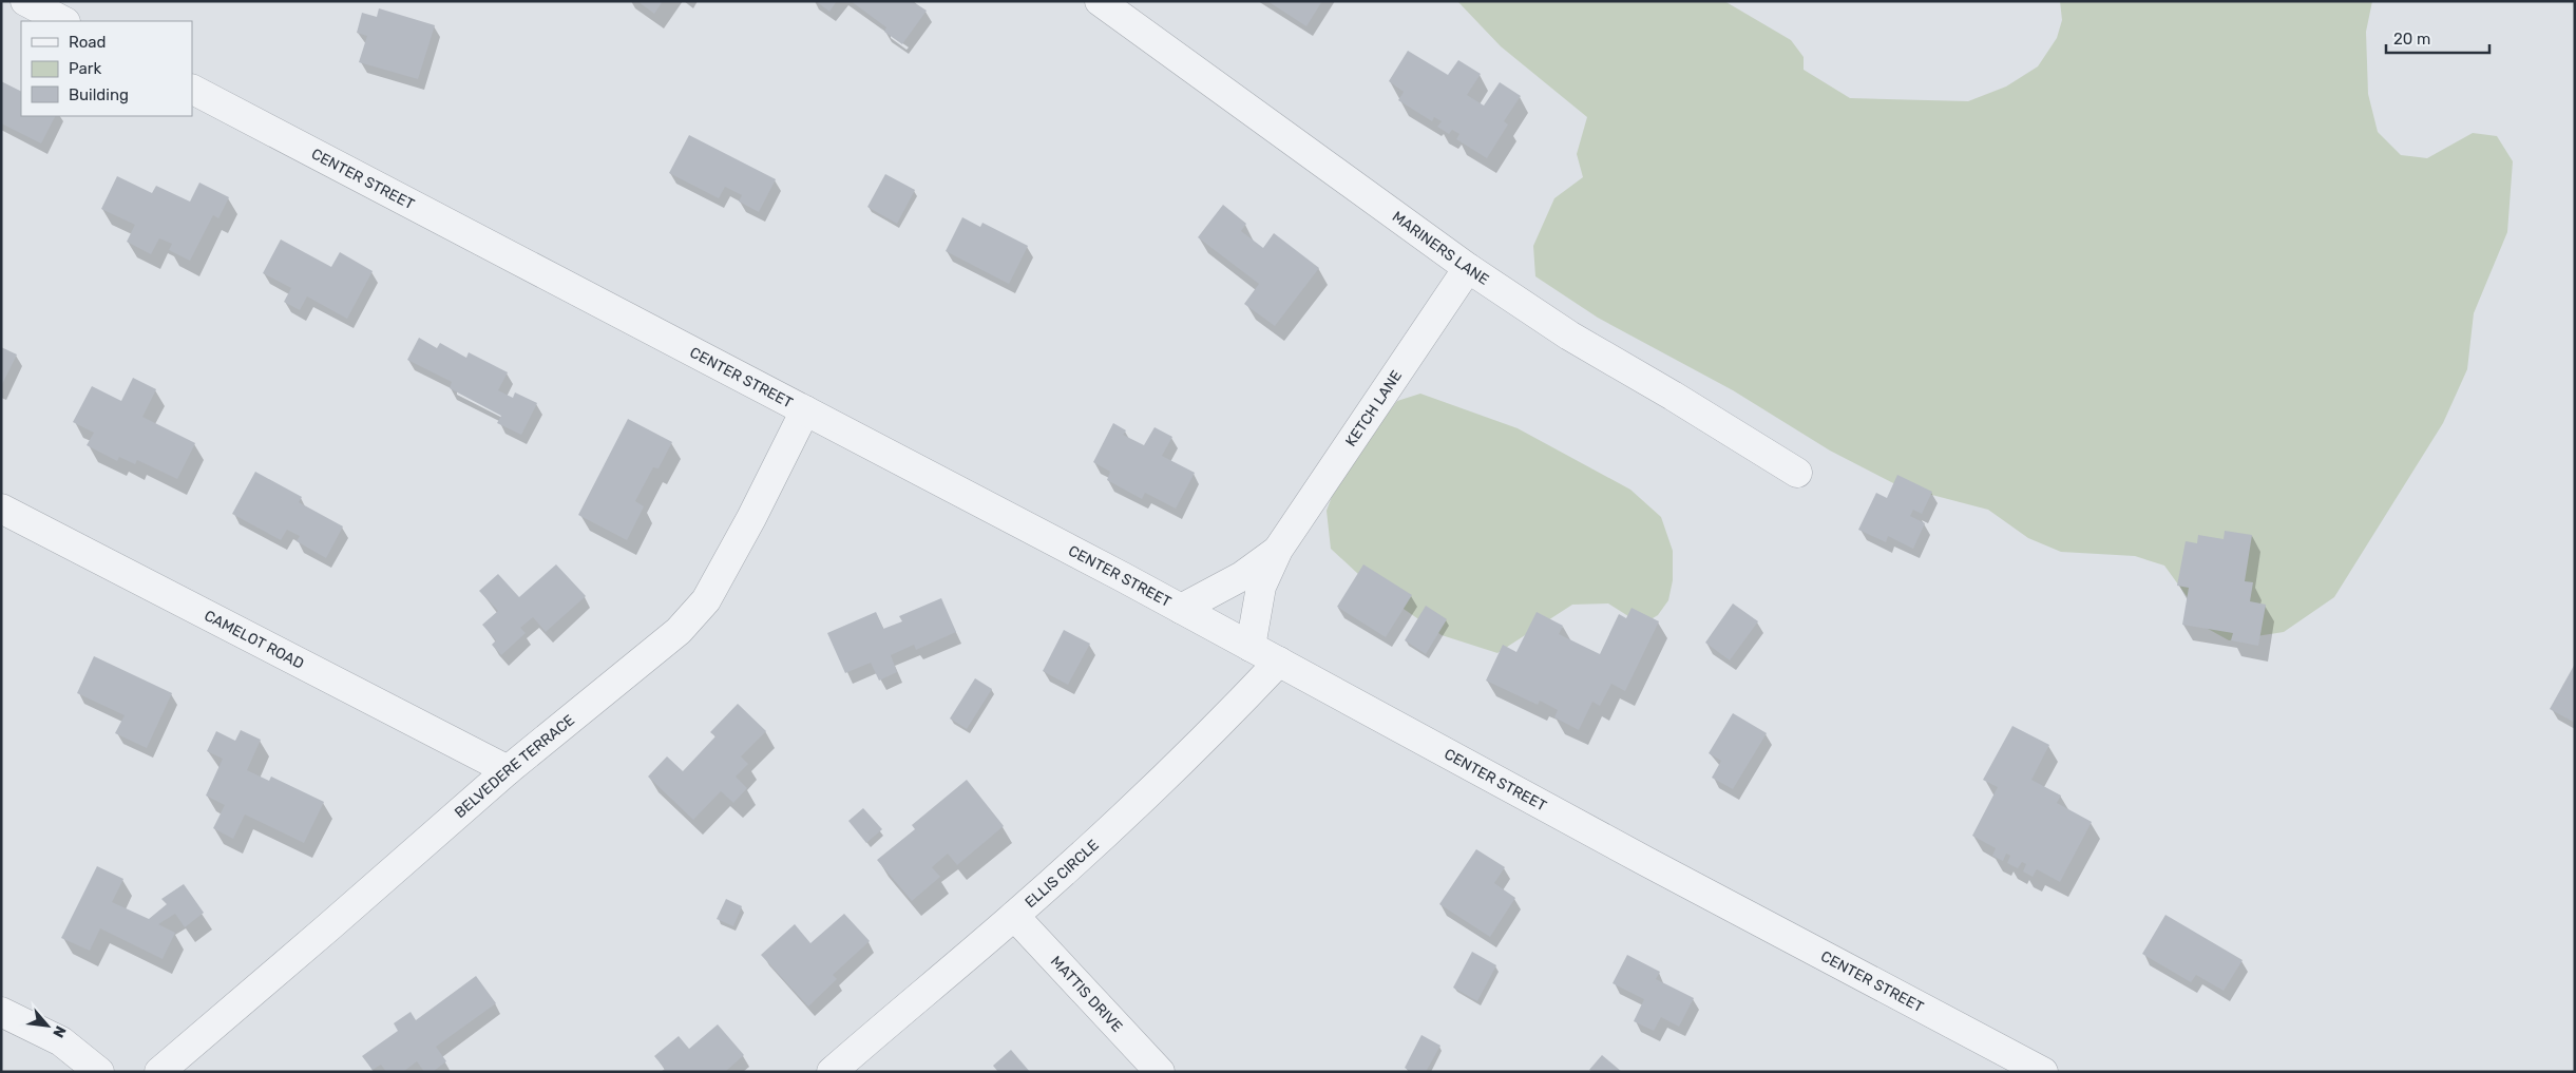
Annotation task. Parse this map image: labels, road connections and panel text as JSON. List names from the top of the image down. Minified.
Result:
{"streets":{"street":["CENTER STREET","MARINERS LANE","KETCH LANE","CAMELOT ROAD","BELVEDERE TERRACE","ELLIS CIRCLE","MATTIS DRIVE"]},"crossings":[["CENTER STREET","KETCH LANE"],["CENTER STREET","BELVEDERE TERRACE"],["CENTER STREET","ELLIS CIRCLE"],["MARINERS LANE","KETCH LANE"],["CAMELOT ROAD","BELVEDERE TERRACE"],["ELLIS CIRCLE","MATTIS DRIVE"]],"legend":["Road","Park","Building"],"scale_bar":"20 m","north":"bottom right"}
